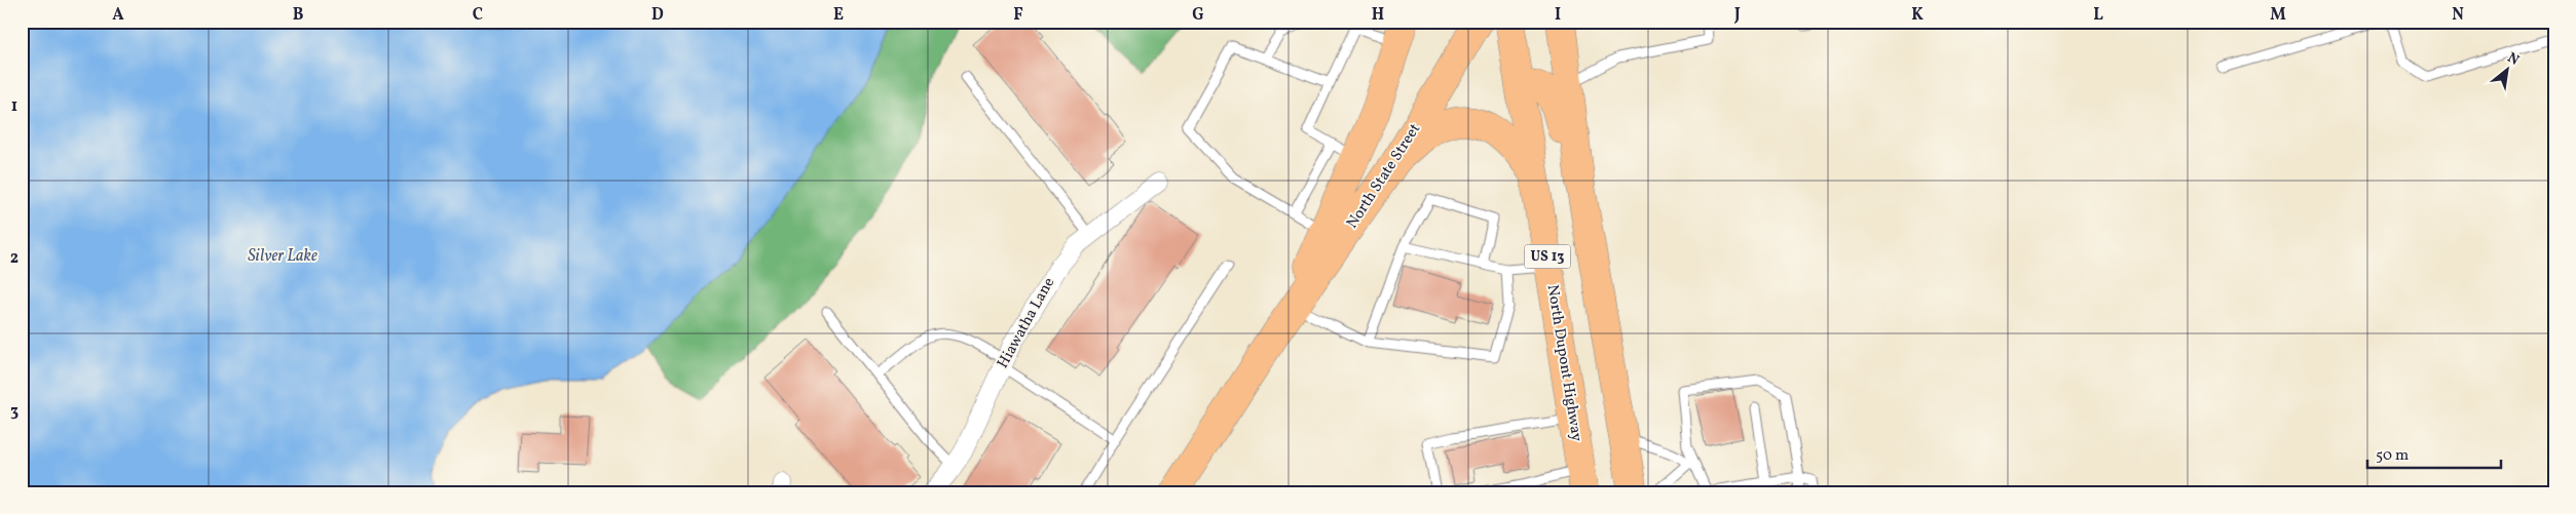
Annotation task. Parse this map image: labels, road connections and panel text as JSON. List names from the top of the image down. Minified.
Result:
{"streets":{"main road":["North State Street","US 13","North Dupont Highway"],"street":["Hiawatha Lane"]},"water":["Silver Lake"],"scale_bar":"50 m","north":"top right","grid":{"columns":["A","B","C","D","E","F","G","H","I","J","K","L","M","N"],"rows":["1","2","3"]}}
